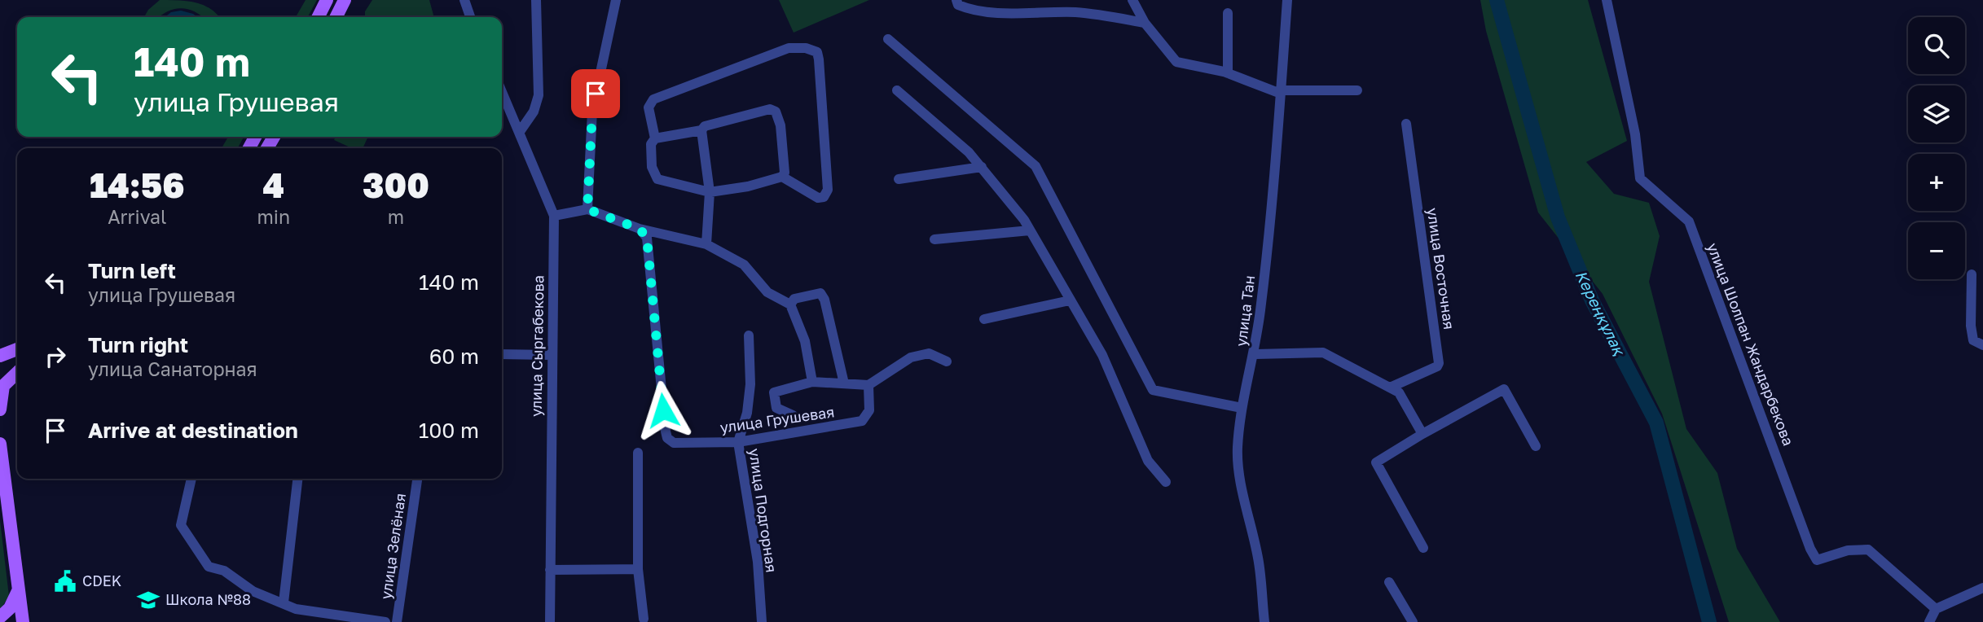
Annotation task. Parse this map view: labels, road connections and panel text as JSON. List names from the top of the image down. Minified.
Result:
{"streets":{"street":["улица Восточная","улица Тан","улица Шолпан Жандарбекова","улица Сыргабекова","улица Грушевая","улица Подгорная","улица Зелёная"]},"crossings":[["улица Грушевая","улица Подгорная"]],"water":["Кереңқұлақ"],"places":{"public building":["CDEK"],"school or university":["Школа №88"]},"page":{"map_buttons":["+","−"],"turn":["140 m","улица Грушевая"],"eta":["14:56","Arrival","4","min","300","m"],"list":[{"name":"Turn left","note":"улица Грушевая","value":"140 m"},{"name":"Turn right","note":"улица Санаторная","value":"60 m"},{"name":"Arrive at destination","value":"100 m"}]}}
